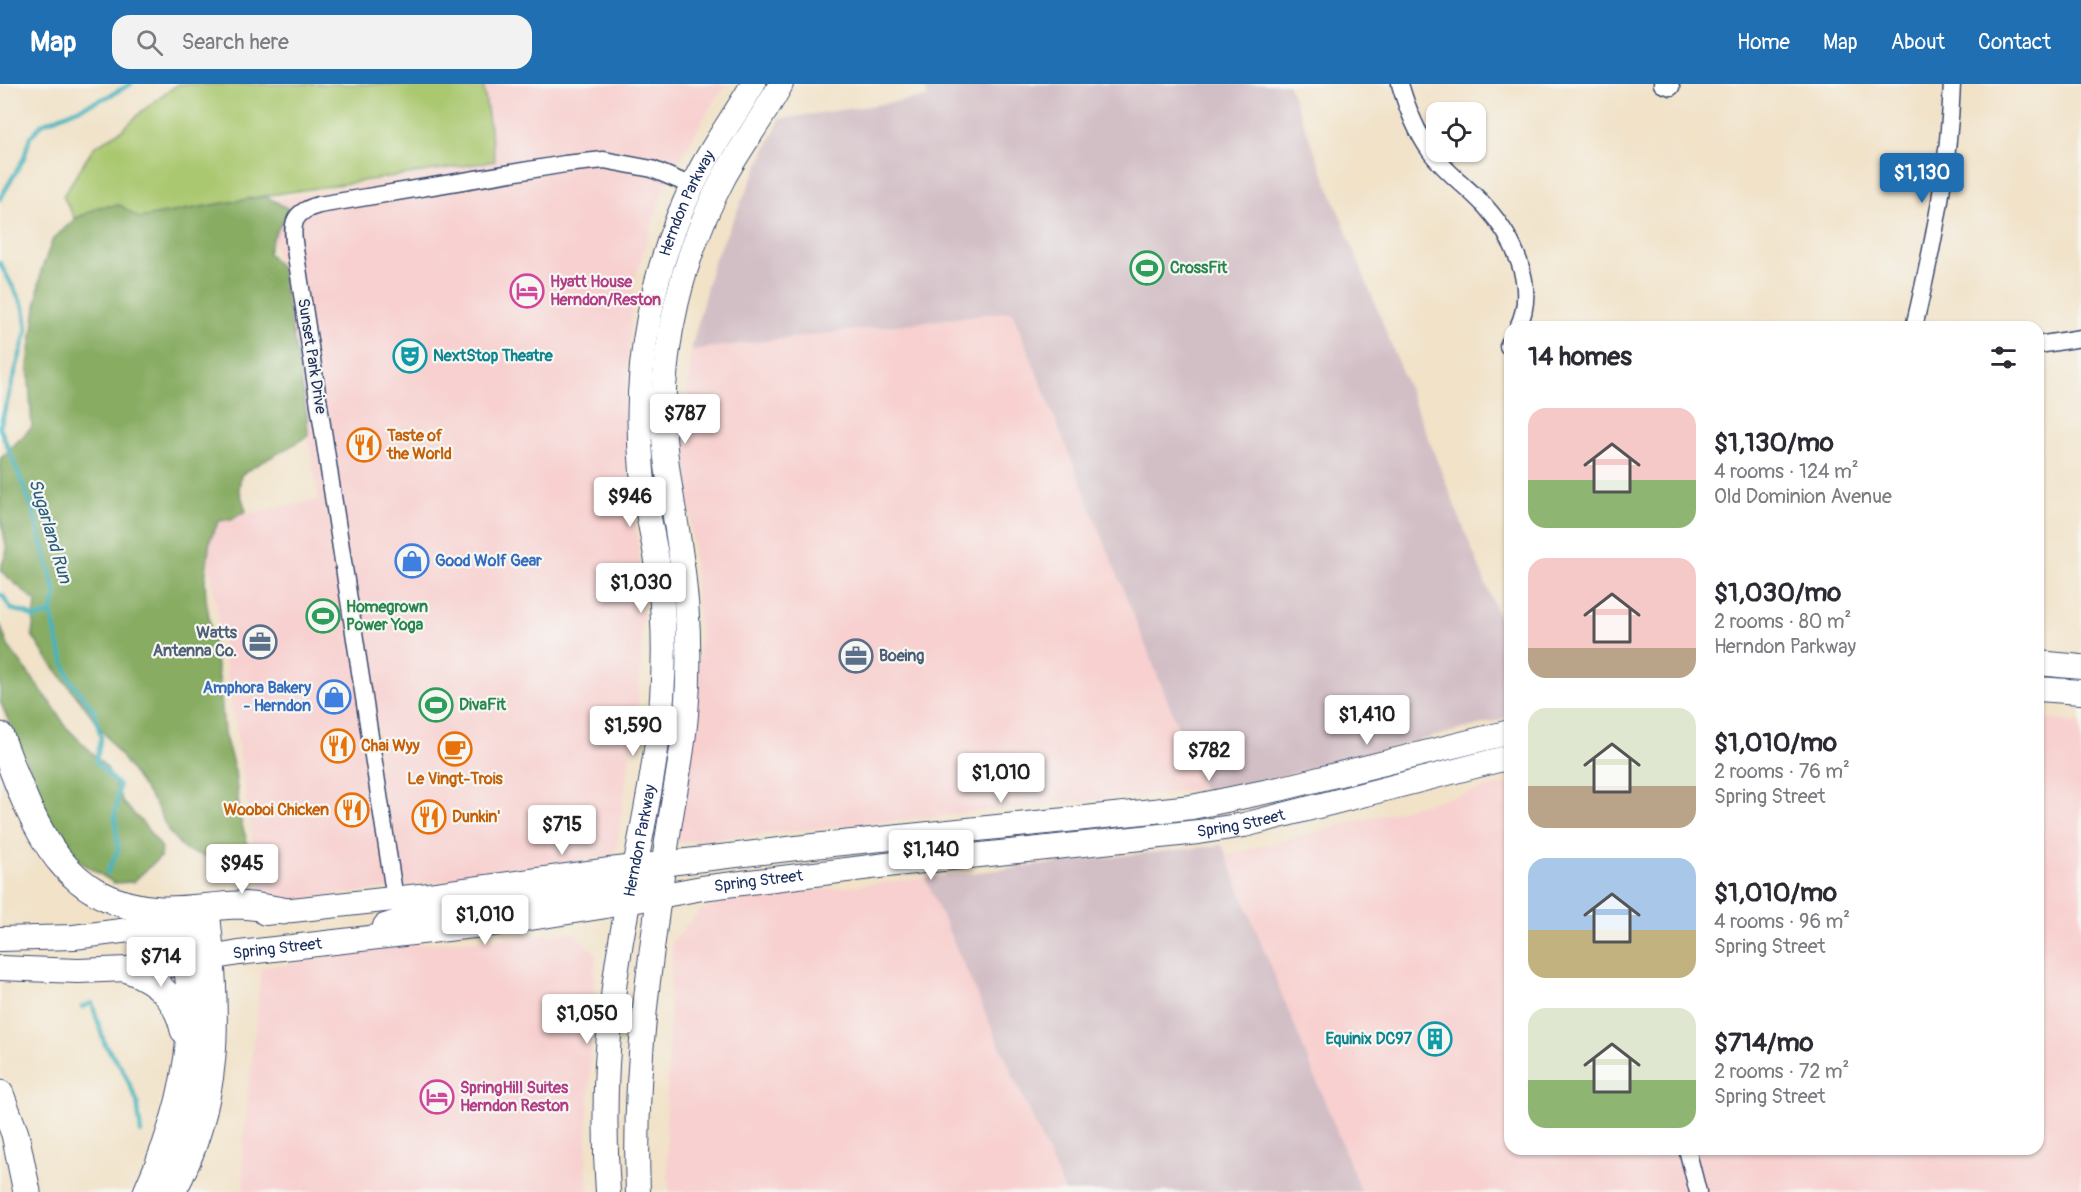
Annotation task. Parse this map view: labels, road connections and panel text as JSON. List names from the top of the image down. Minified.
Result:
{"streets":{"main road":["Herndon Parkway","Spring Street"],"street":["Sunset Park Drive"]},"crossings":[["Herndon Parkway","Sunset Park Drive"],["Herndon Parkway","Spring Street"],["Sunset Park Drive","Spring Street"]],"water":["Sugarland Run"],"places":{"sports":["CrossFit","Homegrown Power Yoga","DivaFit"],"hotel":["Hyatt House Herndon/Reston","SpringHill Suites Herndon Reston"],"theatre":["NextStop Theatre"],"restaurant":["Taste of the World","Chai Wyy","Wooboi Chicken","Dunkin'"],"shop":["Good Wolf Gear","Amphora Bakery - Herndon"],"office":["Watts Antenna Co.","Boeing"],"cafe":["Le Vingt-Trois"],"building":["Equinix DC97"]},"page":{"header":"Map","search":"Search here","nav":["Home","Map","About","Contact"],"price":["$1,130","$787","$946","$1,030","$1,410","$1,590","$782","$1,010","$715","$1,140","$945","$1,010","$714","$1,050"],"heading":"14 homes","list":[{"name":"$1,130/mo","note":"4 rooms · 124 m² · Old Dominion Avenue"},{"name":"$1,030/mo","note":"2 rooms · 80 m² · Herndon Parkway"},{"name":"$1,010/mo","note":"2 rooms · 76 m² · Spring Street"},{"name":"$1,010/mo","note":"4 rooms · 96 m² · Spring Street"},{"name":"$714/mo","note":"2 rooms · 72 m² · Spring Street"}]}}
